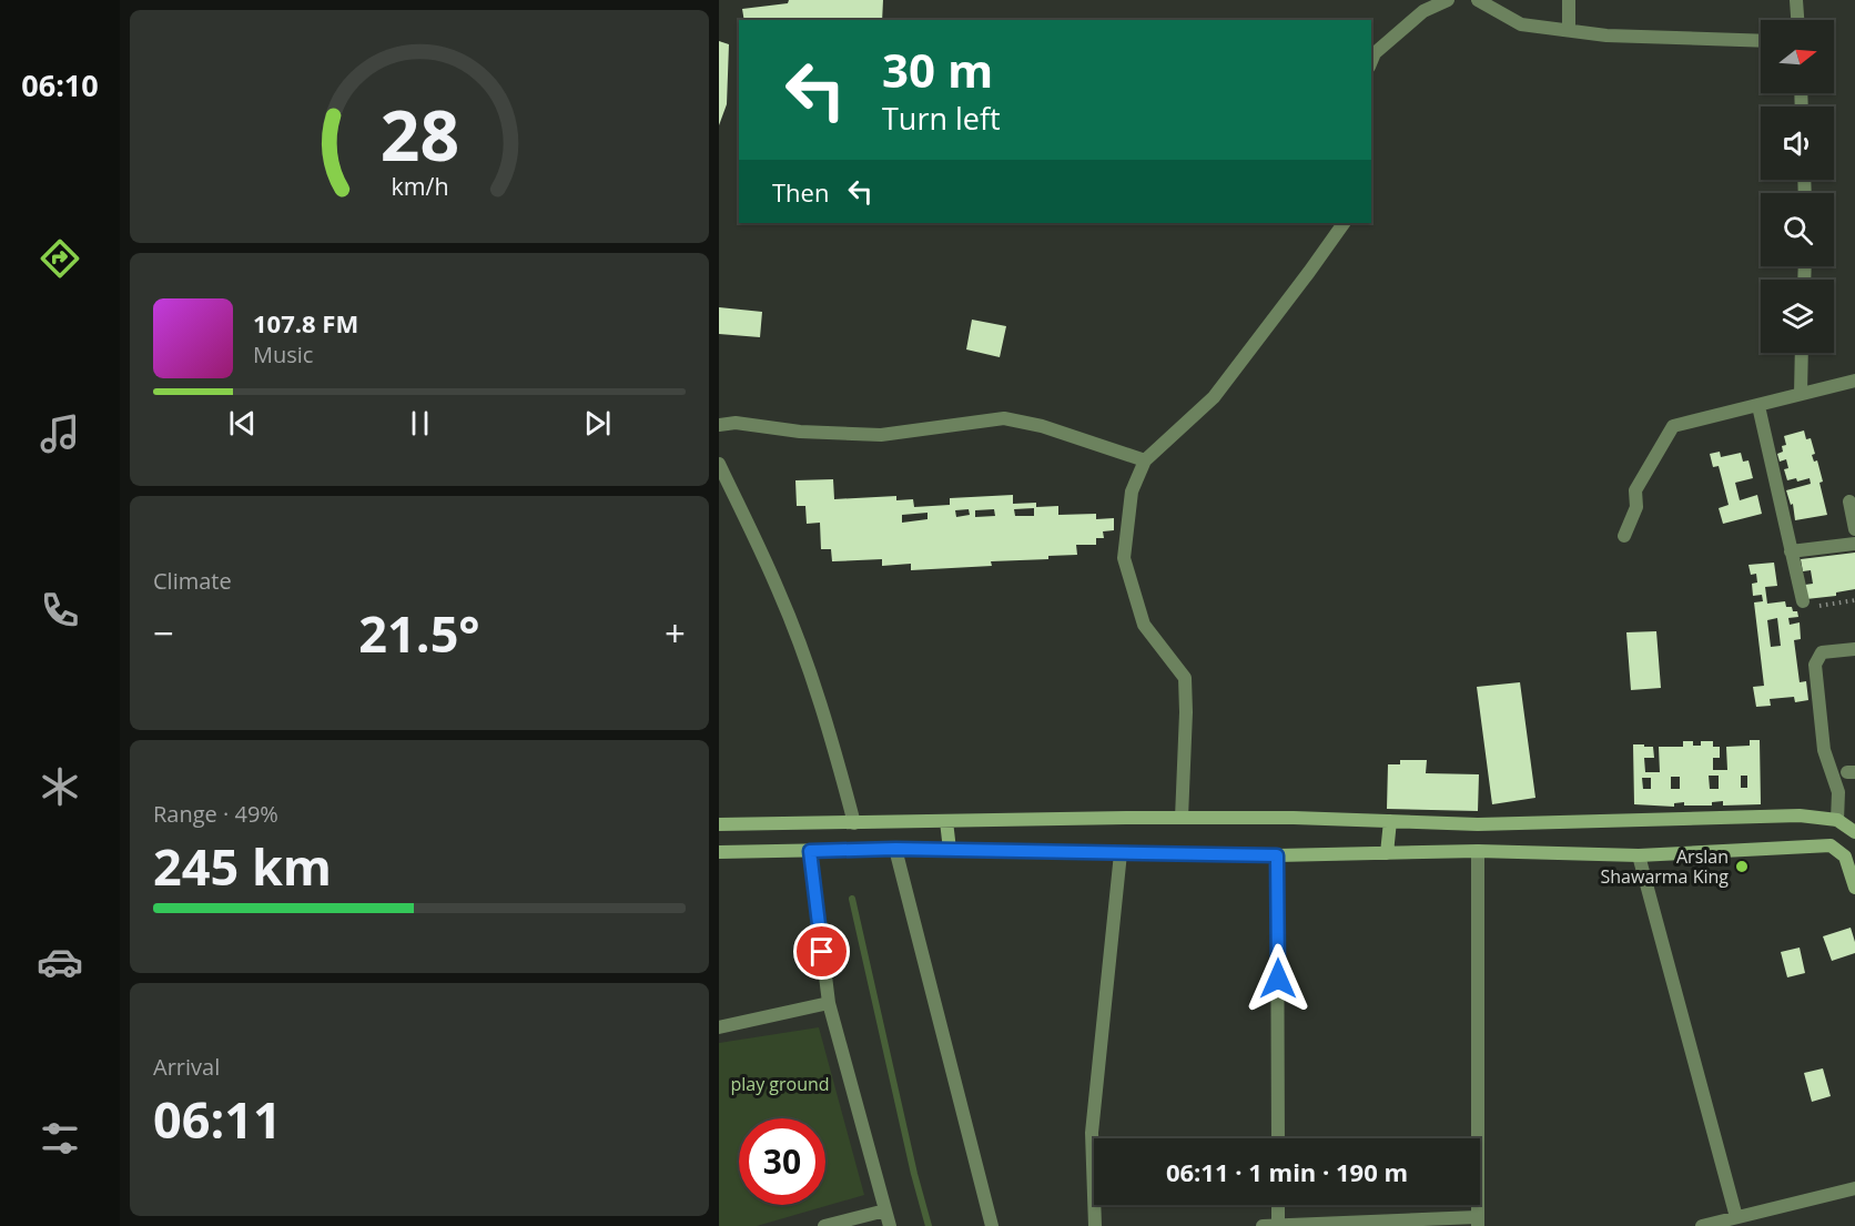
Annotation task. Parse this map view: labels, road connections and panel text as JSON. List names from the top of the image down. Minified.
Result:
{"parks":["play ground"],"places":["Arslan Shawarma King"],"north":"right","page":{"tabs":"06:10","turn":["30 m","Turn left"],"then":"Then","song":["107.8 FM","Music"],"tile":["Climate",["Range · 49%","245 km"],["Arrival","06:11"]],"heat":["−","21.5°","+"],"limit":"30","trip":"06:11 · 1 min · 190 m","gauge":["28","km/h"]}}
